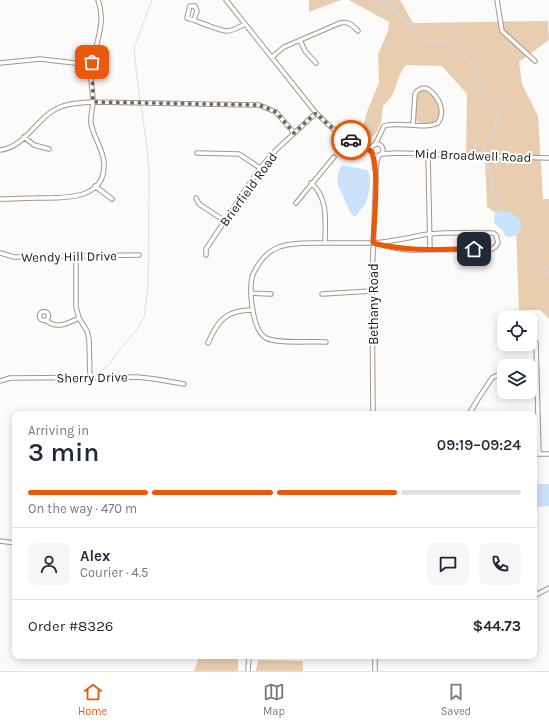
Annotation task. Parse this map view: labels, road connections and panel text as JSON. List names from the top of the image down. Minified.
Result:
{"streets":{"street":["Mid Broadwell Road","Brierfield Road","Wendy Hill Drive","Bethany Road","Sherry Drive"]},"crossings":[["Mid Broadwell Road","Bethany Road"]],"page":{"heading":["3 min","Arriving in","09:19–09:24"],"panel":["Alex","Courier · 4.5","Order #8326","$44.73"],"bar":"On the way · 470 m","tabs":["Home","Map","Saved"]}}
